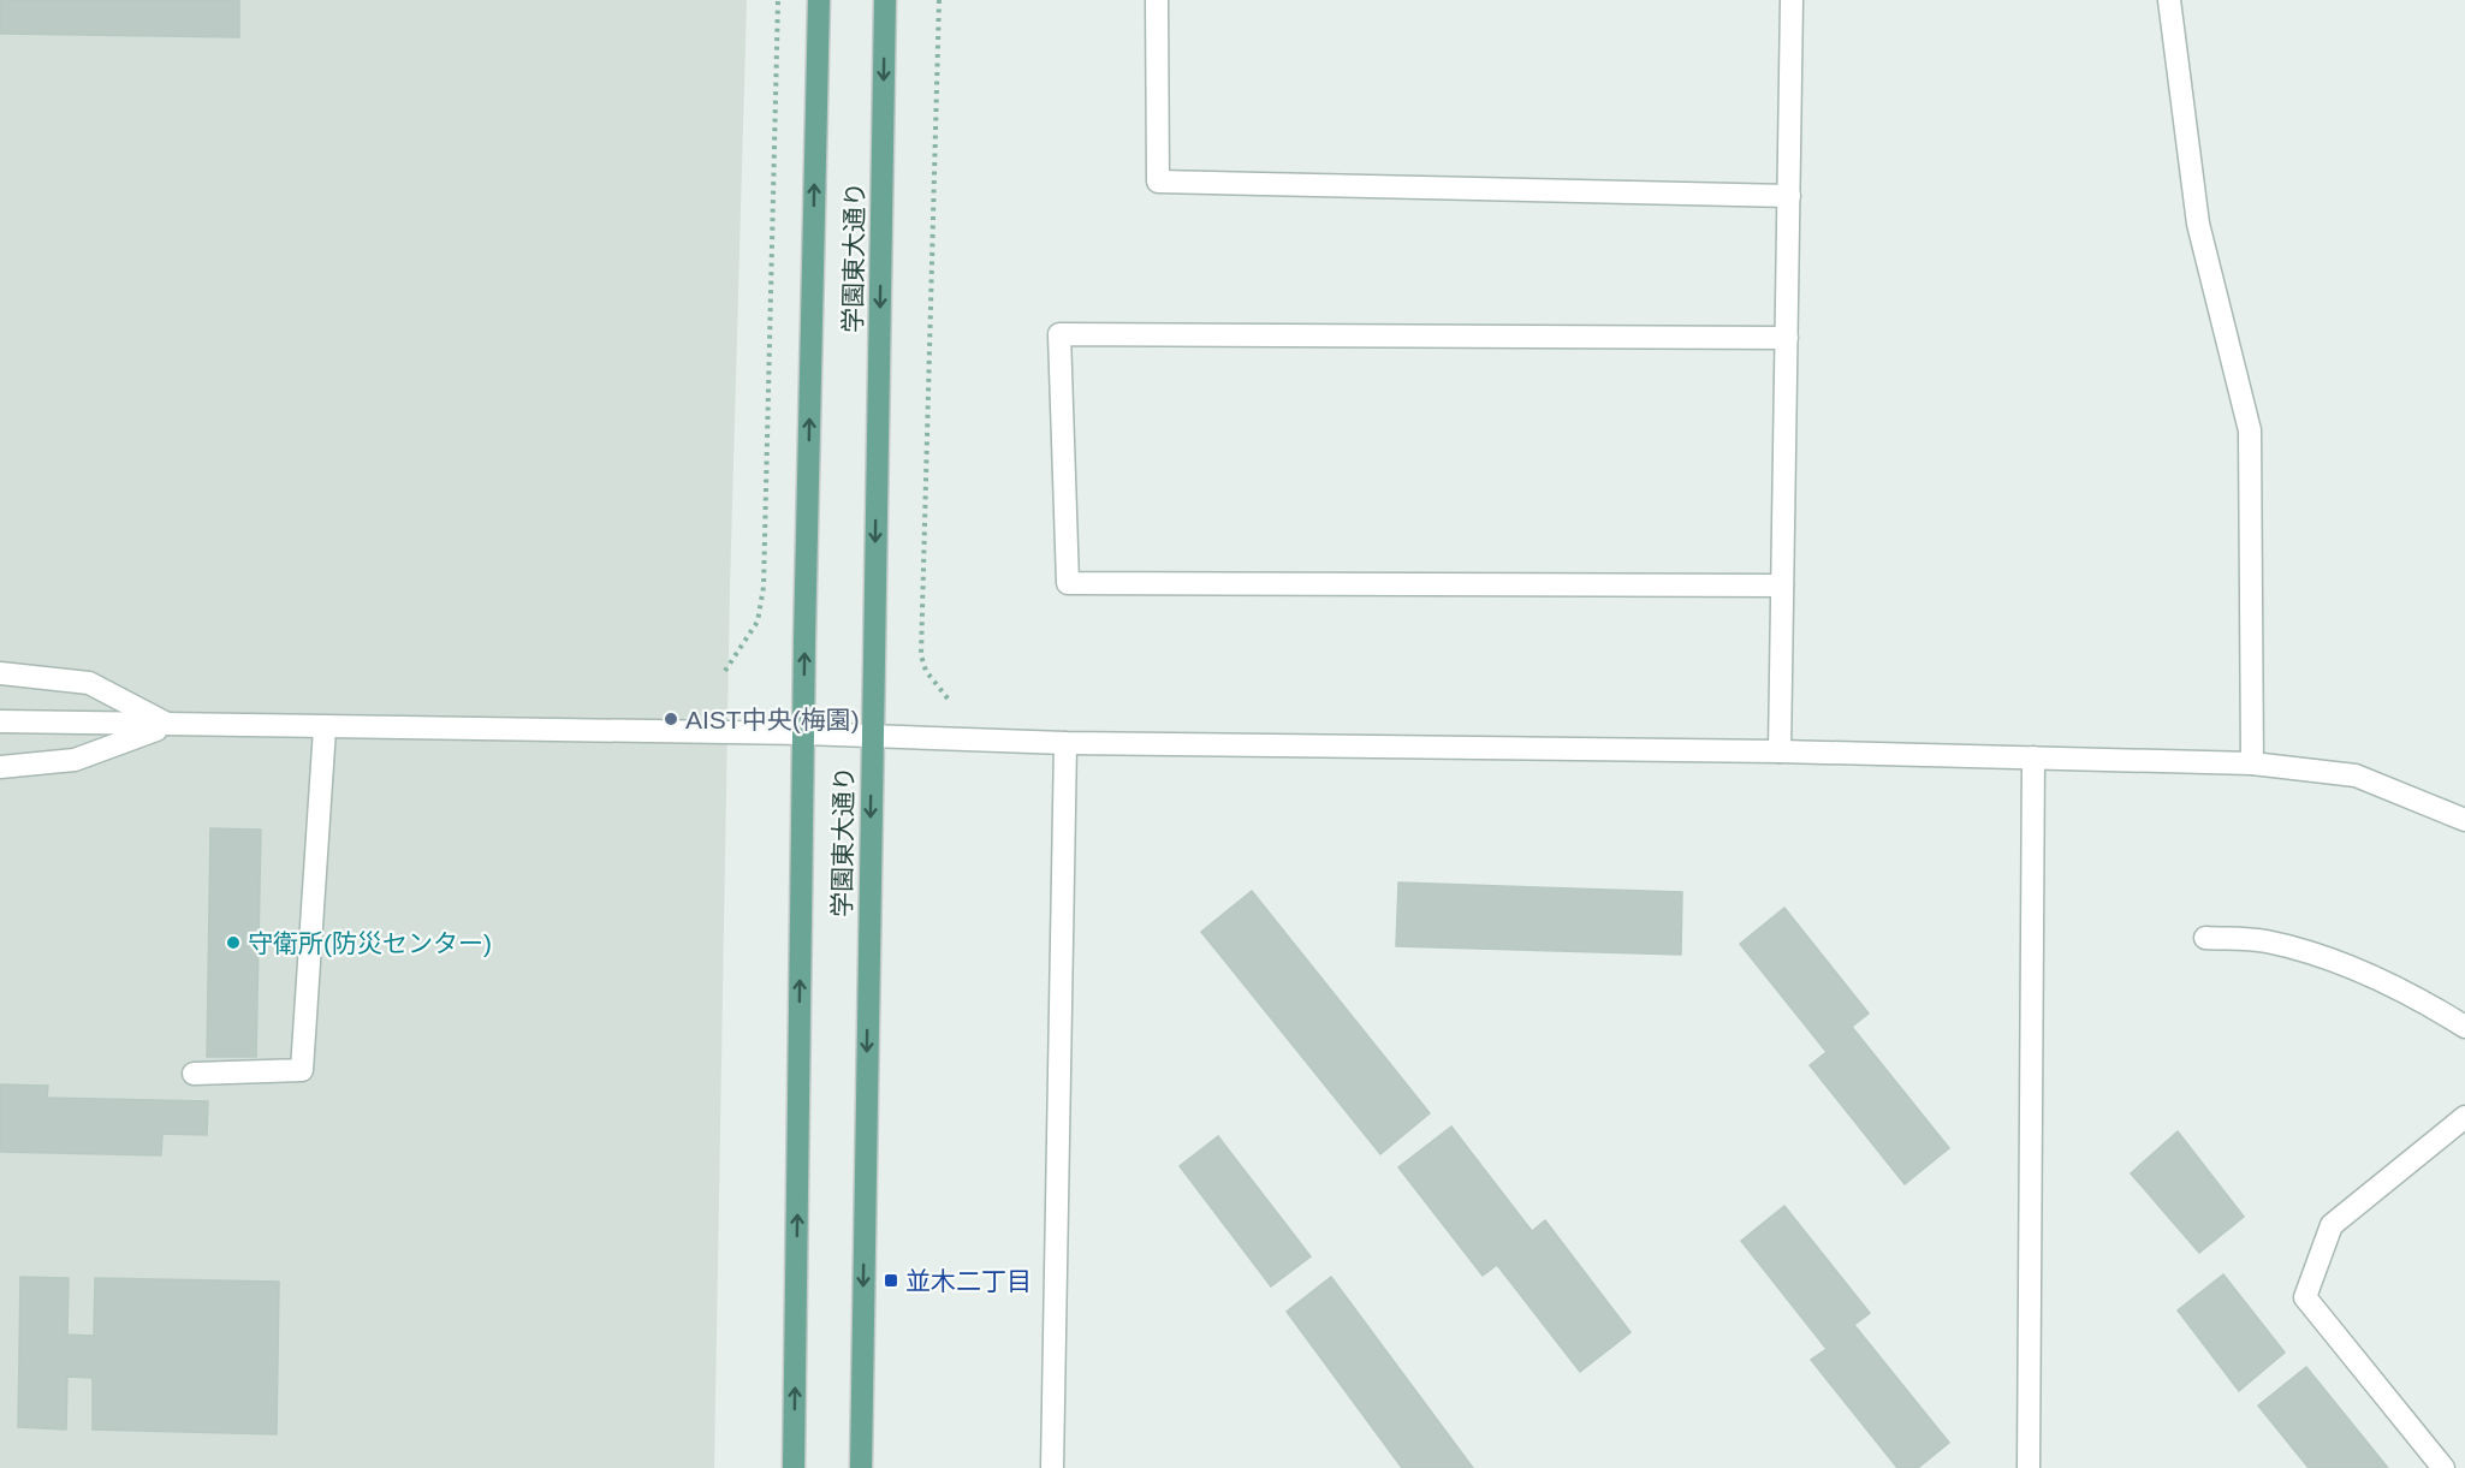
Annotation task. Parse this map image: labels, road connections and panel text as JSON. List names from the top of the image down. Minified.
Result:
{"streets":{"main road":["学園東大通り"]},"places":{"other":["AIST中央(梅園)","守衛所(防災センター)"],"transit":["並木二丁目"]}}
